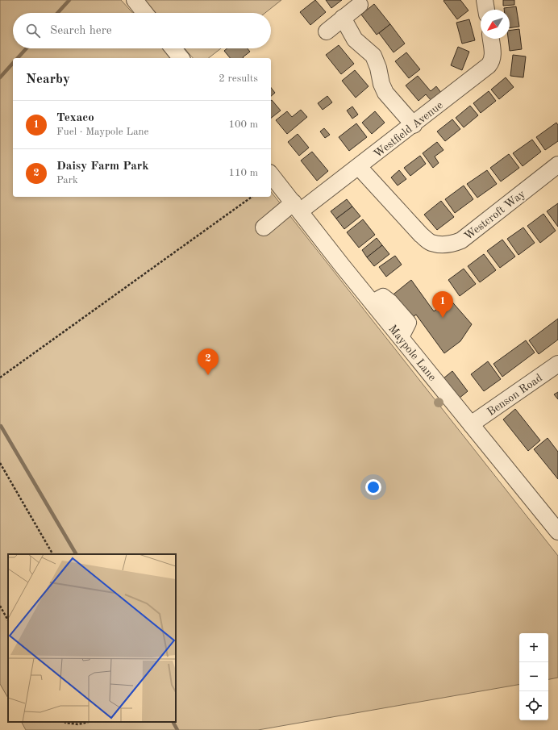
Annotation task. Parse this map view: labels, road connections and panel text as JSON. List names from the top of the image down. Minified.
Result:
{"streets":{"street":["Westfield Avenue","Westcroft Way","Maypole Lane","Benson Road"]},"crossings":[["Westfield Avenue","Westcroft Way"],["Westfield Avenue","Maypole Lane"],["Maypole Lane","Benson Road"]],"north":"bottom left","page":{"search":"Search here","heading":["Nearby","2 results"],"list":[{"mark":"1","name":"Texaco","note":"Fuel · Maypole Lane","value":"100 m"},{"mark":"2","name":"Daisy Farm Park","note":"Park","value":"110 m"}],"pins":["1","2"],"map_buttons":["+","−"]}}
